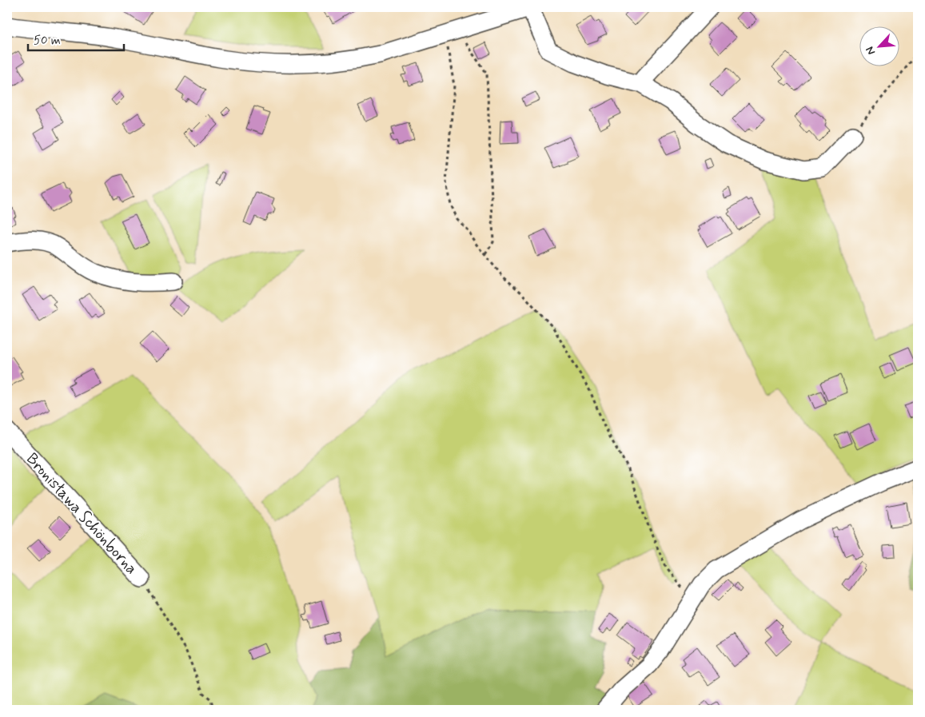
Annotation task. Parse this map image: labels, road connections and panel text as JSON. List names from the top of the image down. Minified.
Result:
{"streets":{"street":["Bronisława Schönborna"]},"scale_bar":"50 m","north":"bottom left"}
